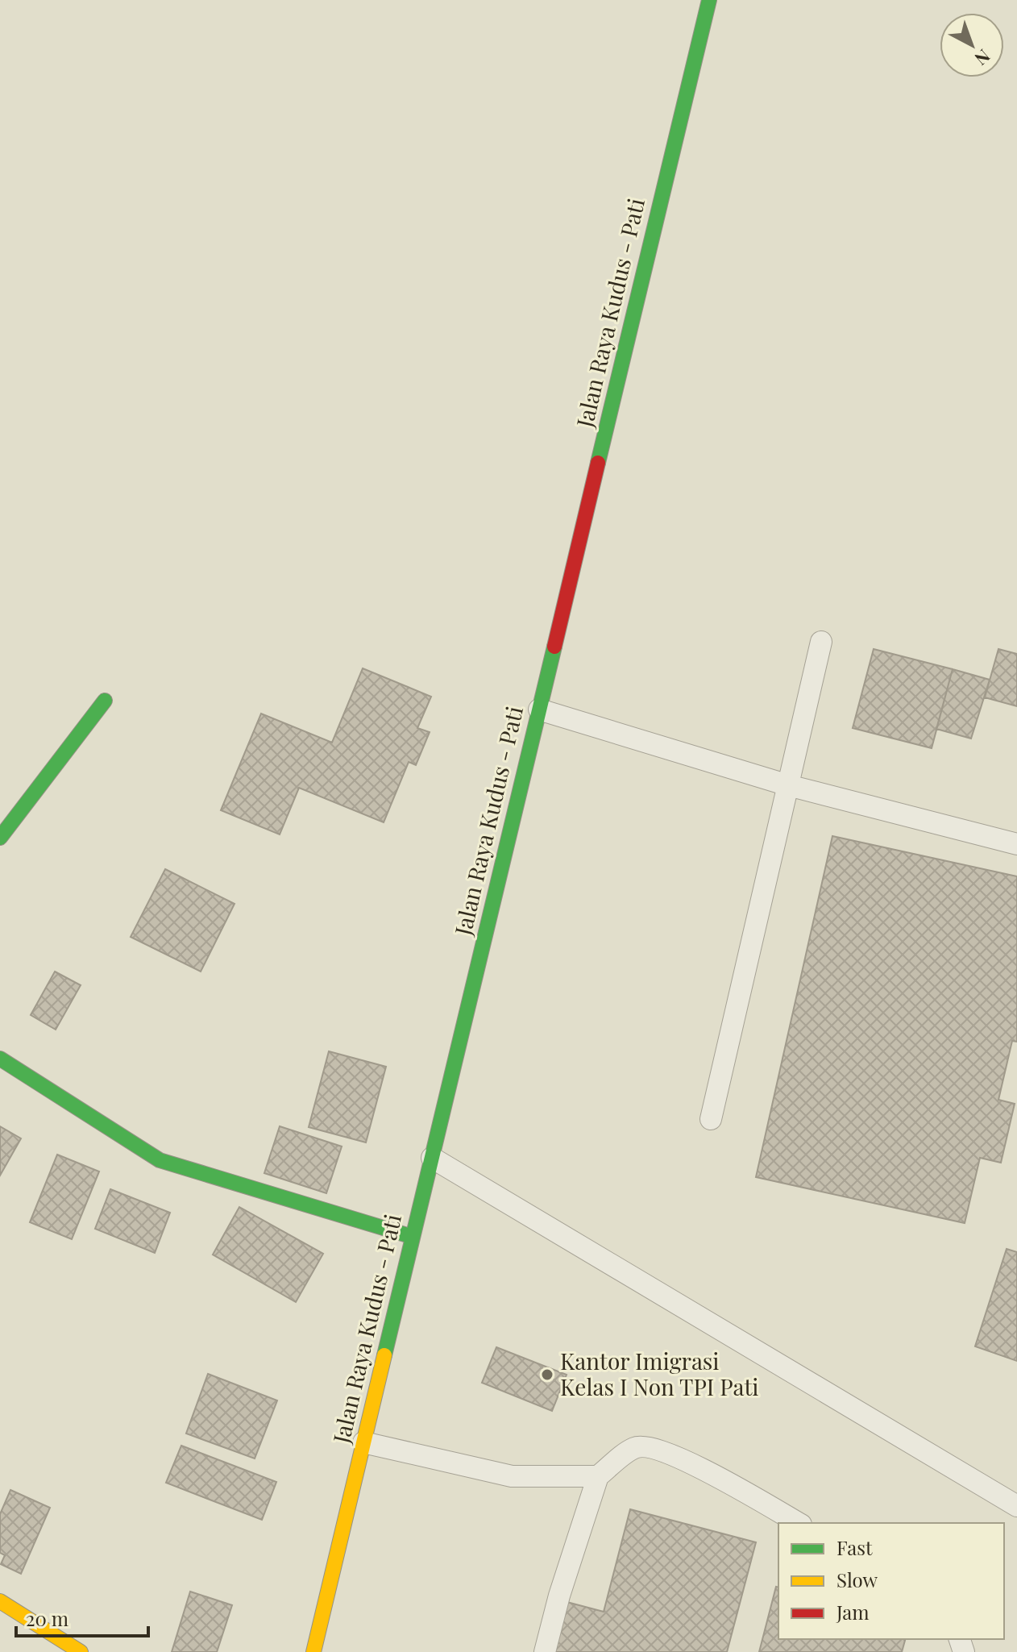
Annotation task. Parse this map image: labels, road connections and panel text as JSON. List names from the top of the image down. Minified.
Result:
{"streets":{"main road":["Jalan Raya Kudus - Pati"]},"places":["Kantor Imigrasi Kelas I Non TPI Pati"],"legend":["Fast","Slow","Jam"],"scale_bar":"20 m","north":"bottom right"}
